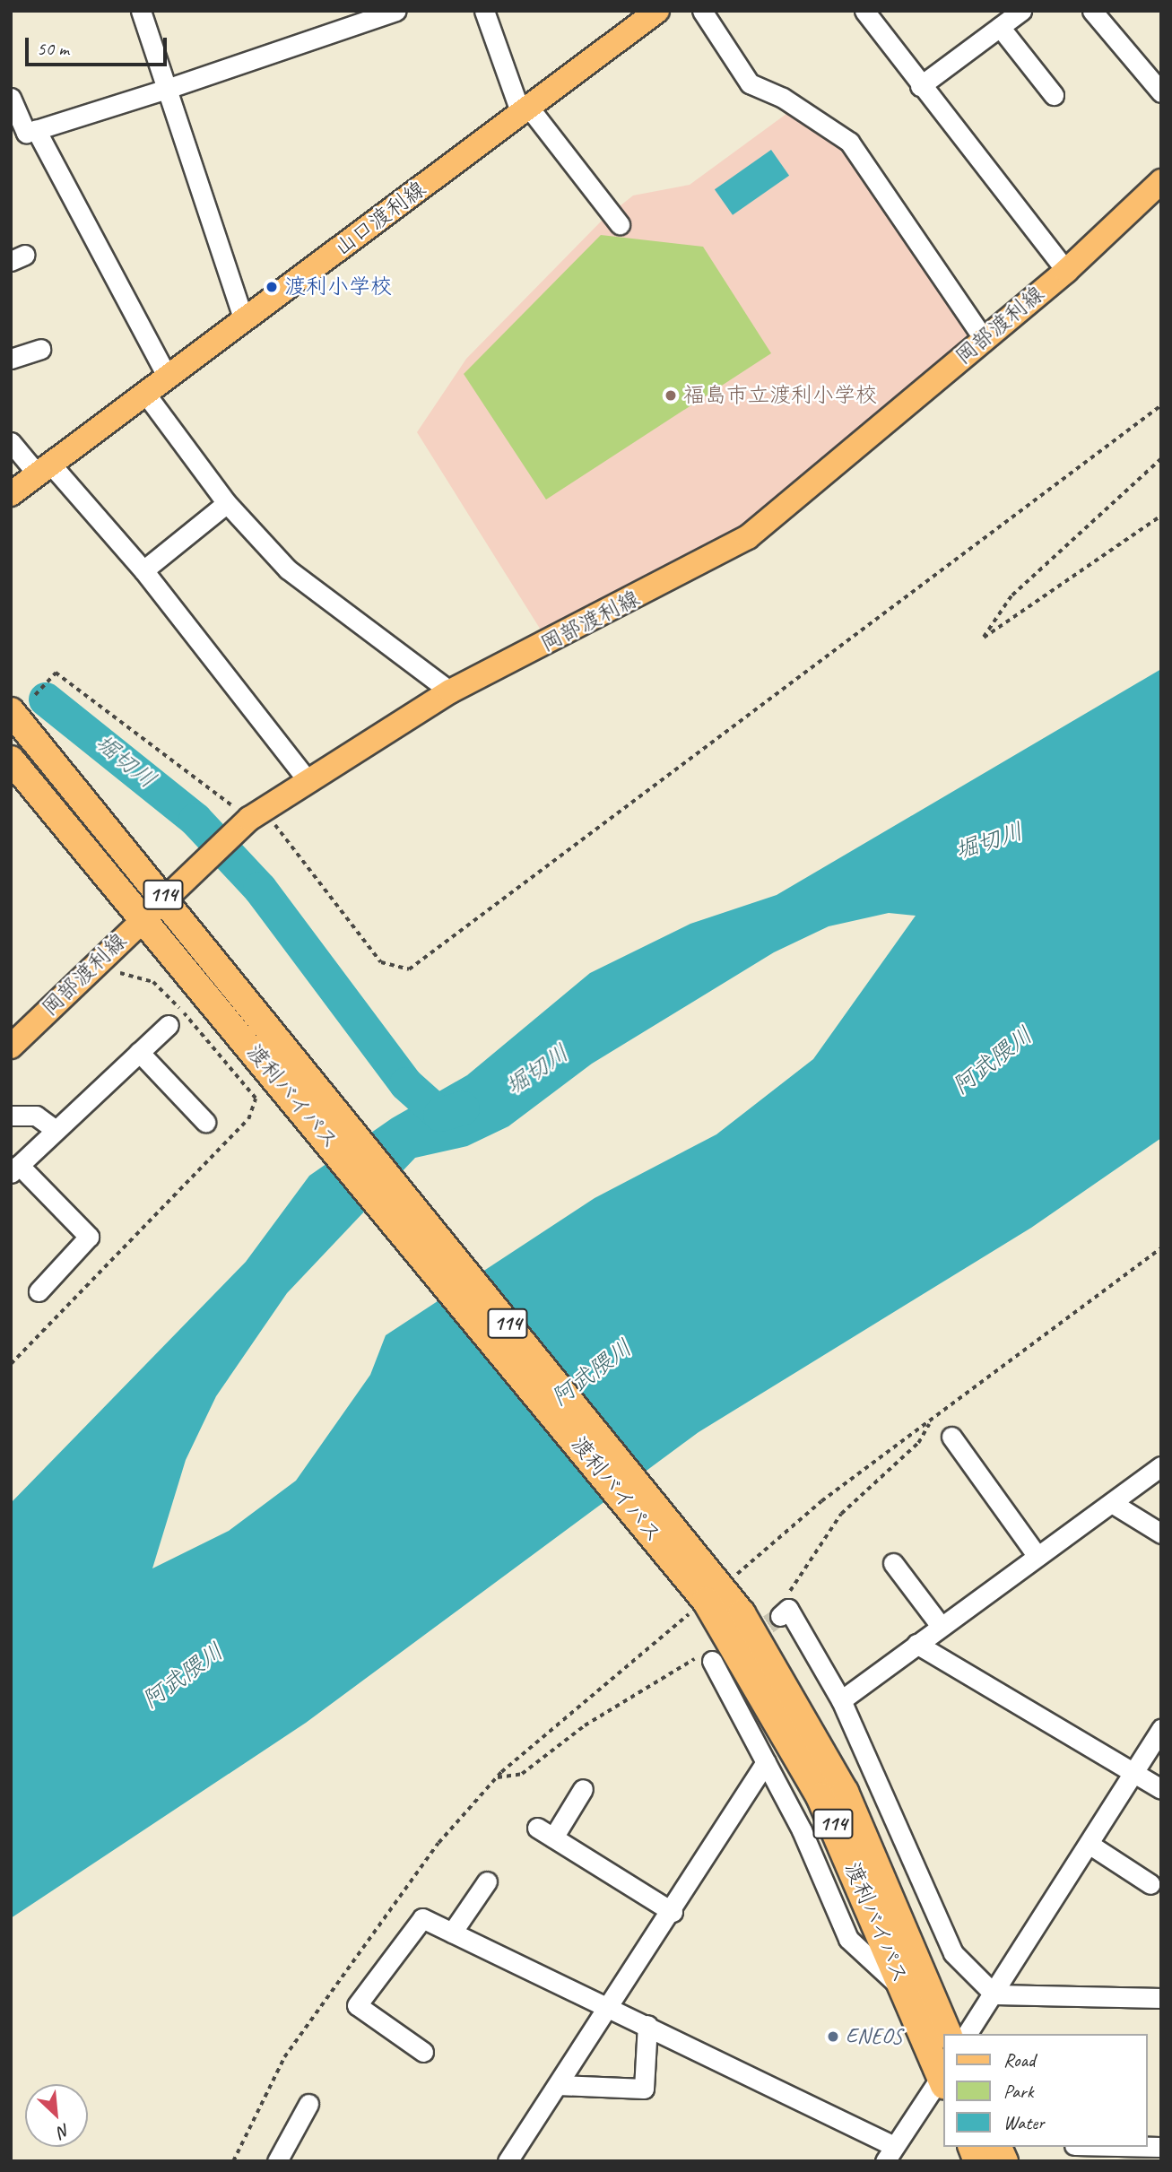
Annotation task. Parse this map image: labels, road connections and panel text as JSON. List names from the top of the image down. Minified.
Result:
{"streets":{"highway":["114","渡利バイパス"],"main road":["山口渡利線","岡部渡利線"]},"crossings":[["岡部渡利線","渡利バイパス"]],"water":["堀切川","阿武隈川"],"places":["渡利小学校","福島市立渡利小学校","ENEOS"],"legend":["Road","Park","Water"],"scale_bar":"50 m","north":"bottom right"}
